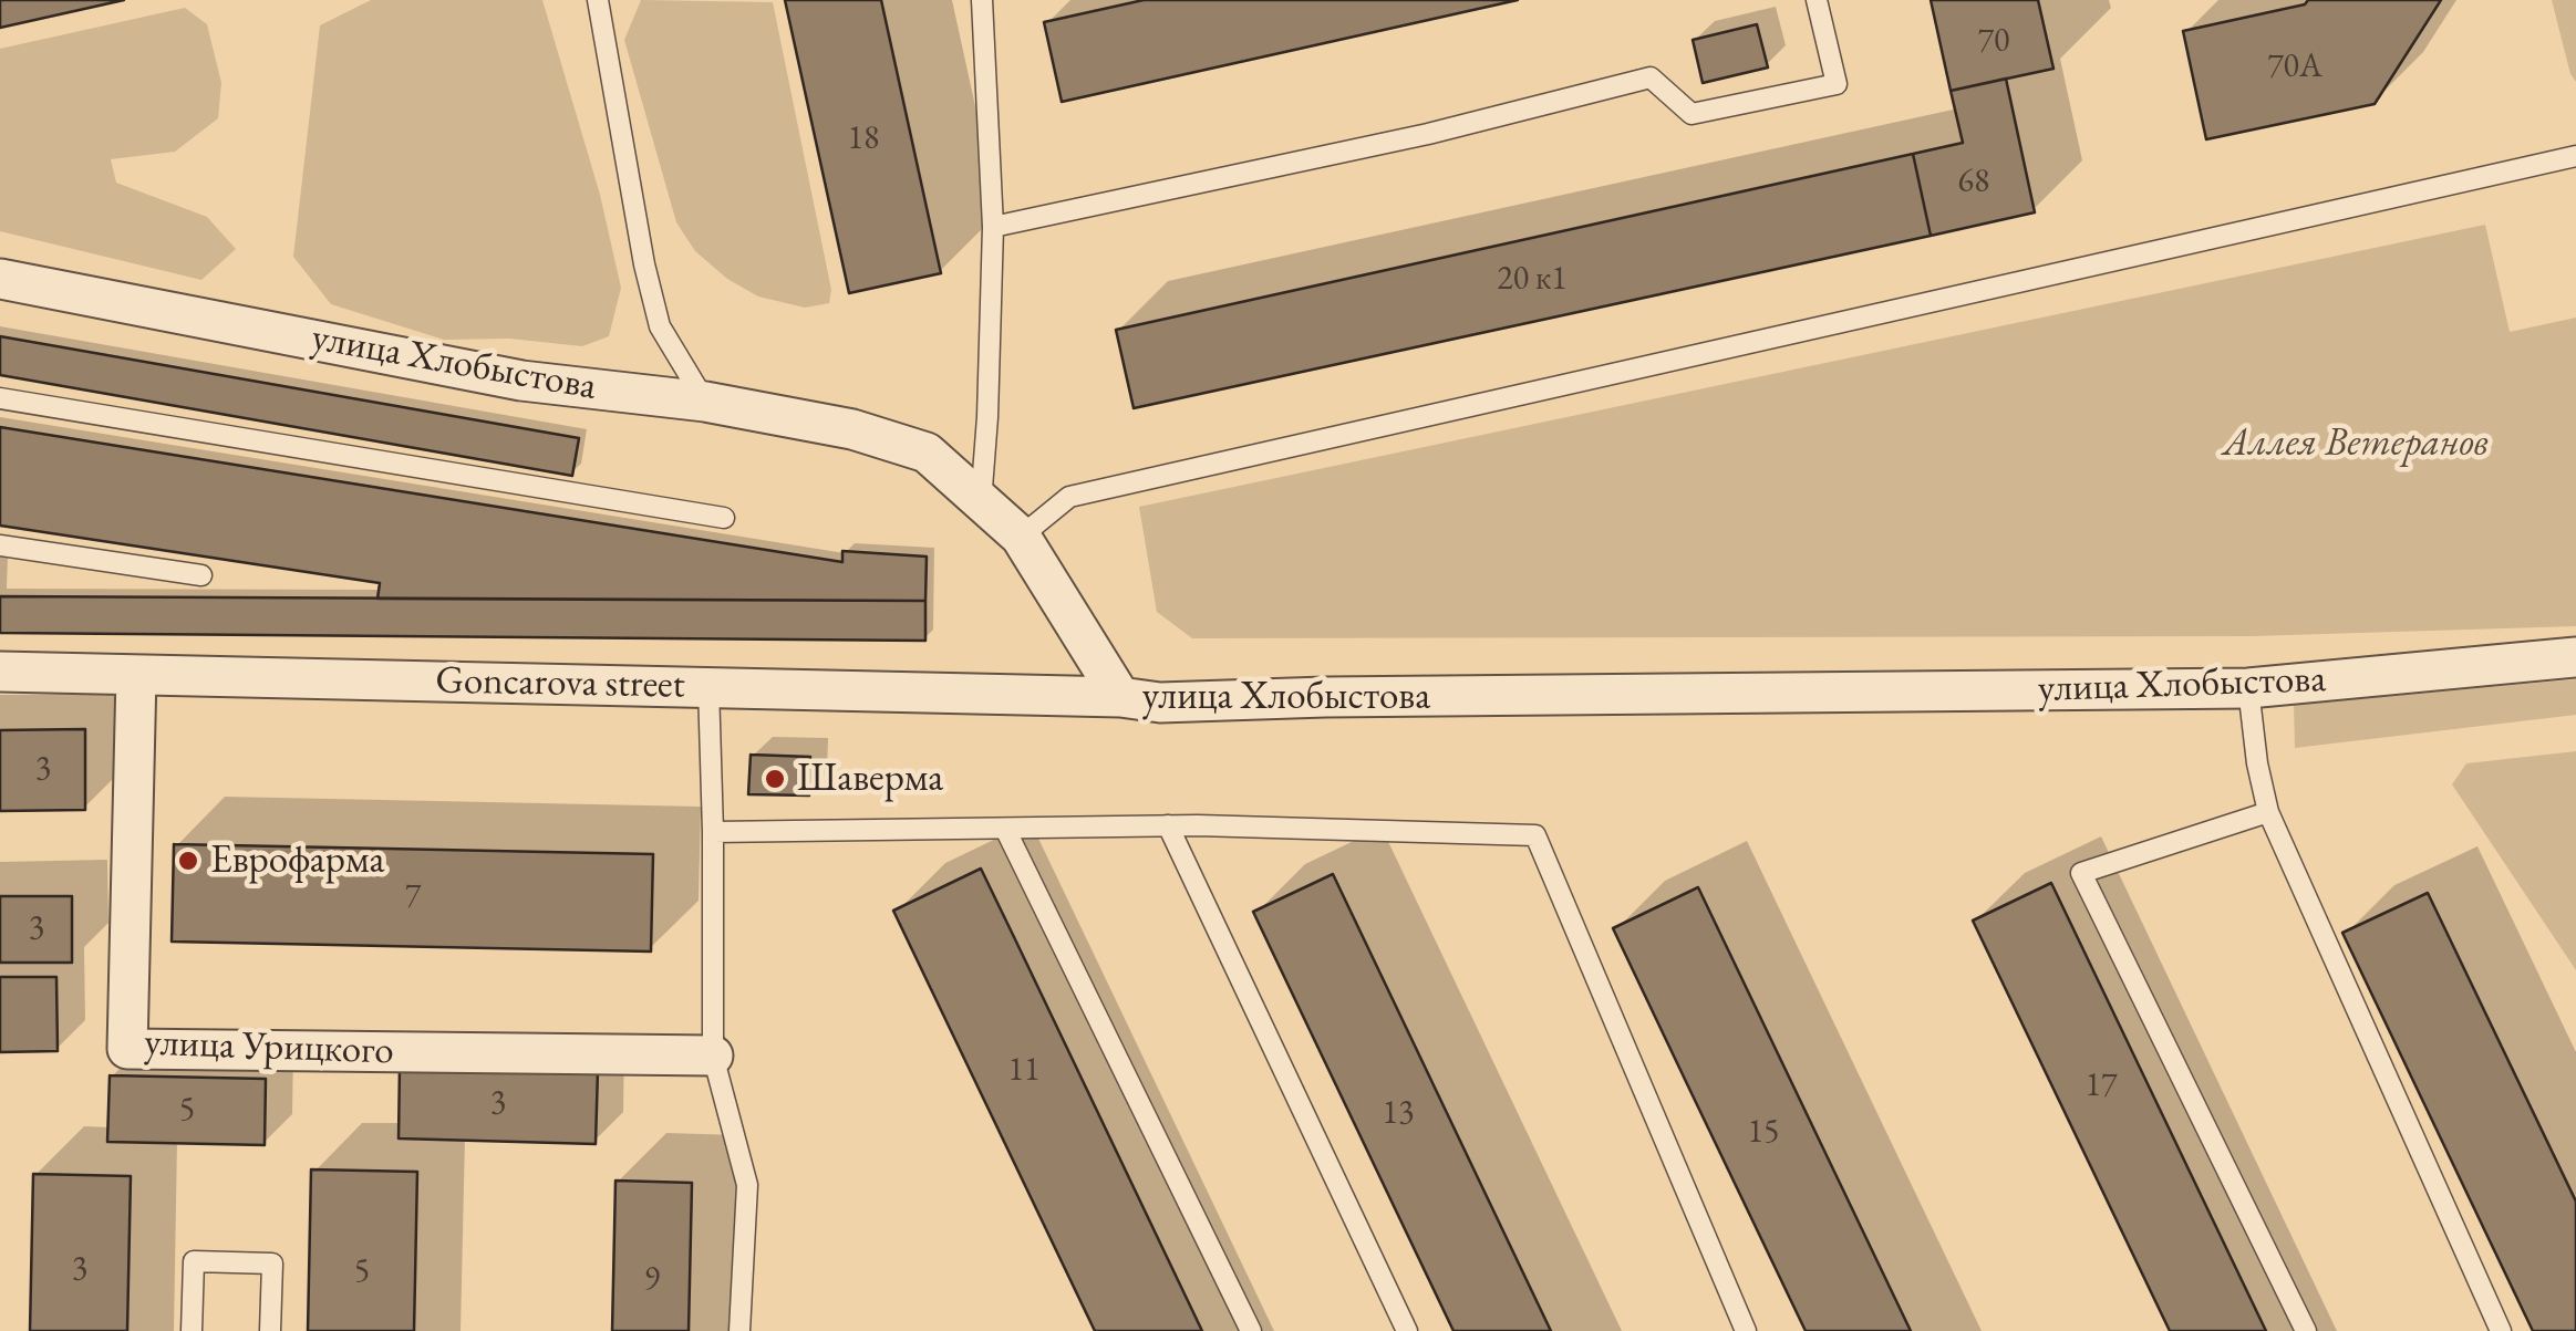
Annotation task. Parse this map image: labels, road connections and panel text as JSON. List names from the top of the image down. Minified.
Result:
{"streets":{"street":["улица Хлобыстова","Goncarova street","улица Урицкого"]},"crossings":[["улица Хлобыстова","Goncarova street"],["Goncarova street","улица Урицкого"]],"parks":["Аллея Ветеранов"],"places":["Шаверма","Еврофарма"],"house_numbers":["70","70А","18","68","20 к1","3","7","3","11","17","3","5","13","15","3","5","9"]}
